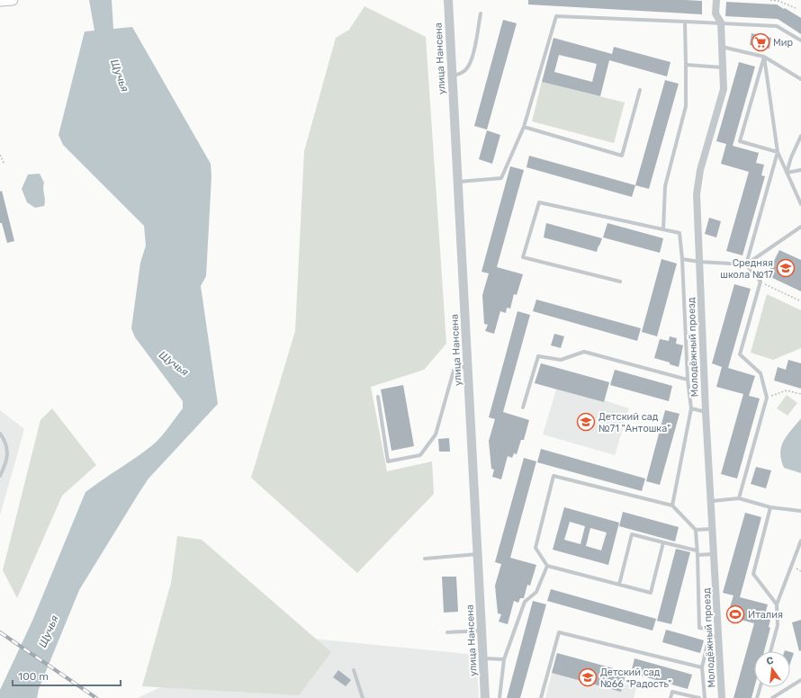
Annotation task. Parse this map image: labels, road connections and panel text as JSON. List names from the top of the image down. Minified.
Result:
{"streets":{"street":["улица Нансена","Молодёжный проезд"]},"water":["Щучья"],"places":{"supermarket":["Мир"],"school or university":["Средняя школа №17","Детский сад №71 \"Антошка\"","Детский сад №66 \"Радость\""],"sports":["Италия"]},"scale_bar":"100 m","north":"top"}
